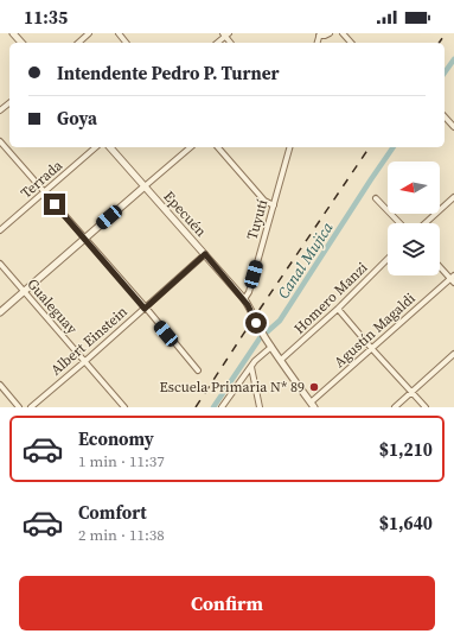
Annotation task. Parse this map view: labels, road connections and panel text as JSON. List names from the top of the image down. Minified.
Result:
{"streets":{"street":["Terrada","Epecuén","Tuyutí","Homero Manzi","Gualeguay","Agustín Magaldi","Albert Einstein"]},"crossings":[["Epecuén","Tuyutí"],["Epecuén","Homero Manzi"],["Epecuén","Agustín Magaldi"],["Epecuén","Albert Einstein"],["Gualeguay","Albert Einstein"]],"water":["Canal Mujica"],"places":["Escuela Primaria N* 89"],"north":"left","page":{"status":"11:35","banner":["Intendente Pedro P. Turner","Goya"],"list":[{"name":"Economy","note":"1 min · 11:37","value":"$1,210"},{"name":"Comfort","note":"2 min · 11:38","value":"$1,640"}],"buttons":"Confirm"}}
